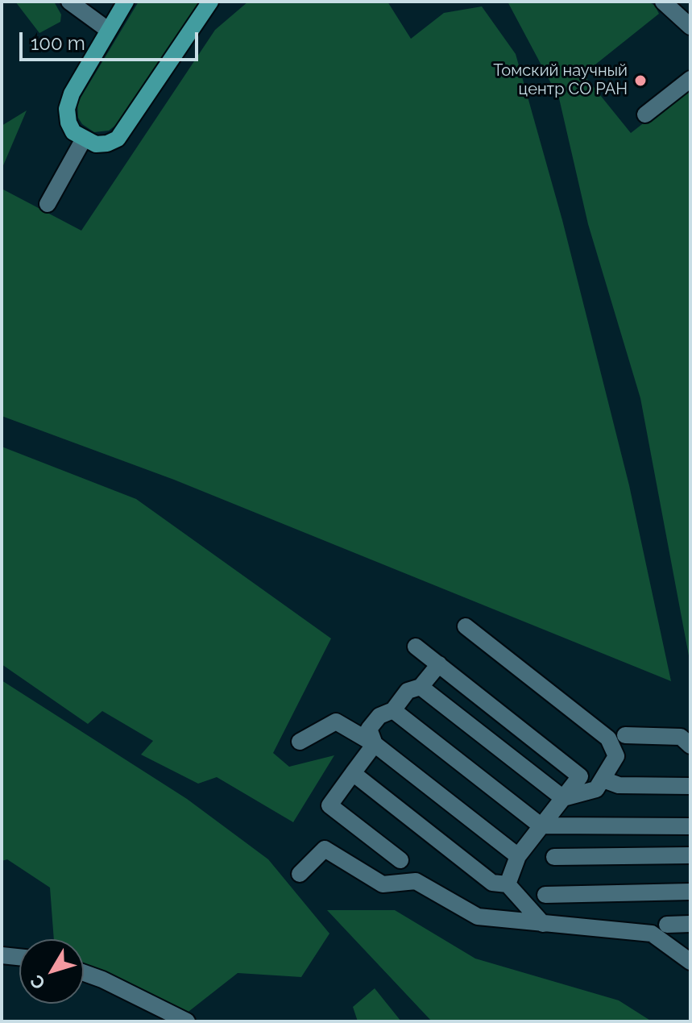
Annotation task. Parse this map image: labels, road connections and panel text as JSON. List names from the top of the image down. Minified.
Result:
{"places":["Томский научный центр СО РАН"],"scale_bar":"100 m","north":"bottom left"}
